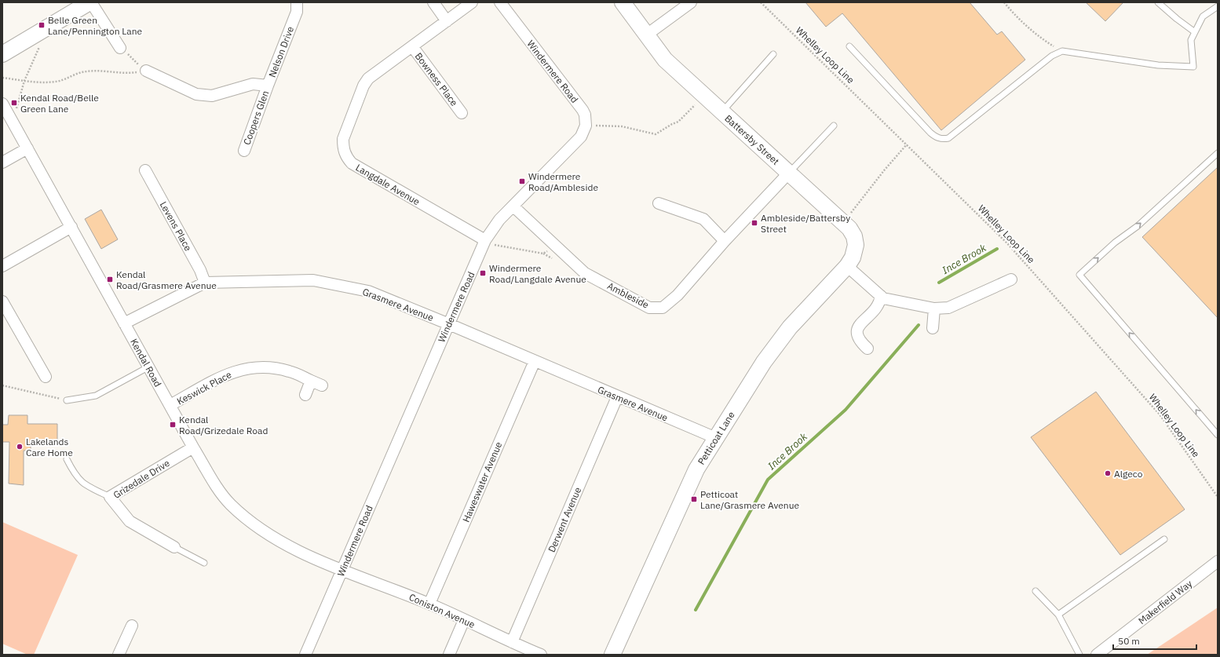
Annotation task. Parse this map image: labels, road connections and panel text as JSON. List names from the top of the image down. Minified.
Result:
{"streets":{"street":["Nelson Drive","Windermere Road","Bowness Place","Coopers Glen","Battersby Street","Langdale Avenue","Levens Place","Ambleside","Grasmere Avenue","Kendal Road","Keswick Place","Petticoat Lane","Grizedale Drive","Haweswater Avenue","Derwent Avenue","Makerfield Way","Coniston Avenue"],"path":["Whelley Loop Line"]},"crossings":[["Nelson Drive","Coopers Glen"],["Windermere Road","Langdale Avenue"],["Windermere Road","Ambleside"],["Windermere Road","Grasmere Avenue"],["Windermere Road","Kendal Road"],["Windermere Road","Coniston Avenue"],["Bowness Place","Langdale Avenue"],["Battersby Street","Ambleside"],["Battersby Street","Petticoat Lane"],["Levens Place","Grasmere Avenue"],["Grasmere Avenue","Kendal Road"],["Grasmere Avenue","Petticoat Lane"],["Grasmere Avenue","Haweswater Avenue"],["Grasmere Avenue","Derwent Avenue"],["Kendal Road","Keswick Place"],["Kendal Road","Grizedale Drive"],["Kendal Road","Coniston Avenue"],["Haweswater Avenue","Coniston Avenue"],["Derwent Avenue","Coniston Avenue"]],"water":["Ince Brook"],"places":{"transit":["Belle Green Lane/Pennington Lane","Kendal Road/Belle Green Lane","Windermere Road/Ambleside","Ambleside/Battersby Street","Windermere Road/Langdale Avenue","Kendal Road/Grasmere Avenue","Kendal Road/Grizedale Road","Petticoat Lane/Grasmere Avenue"],"other":["Lakelands Care Home","Algeco"]},"scale_bar":"50 m"}
